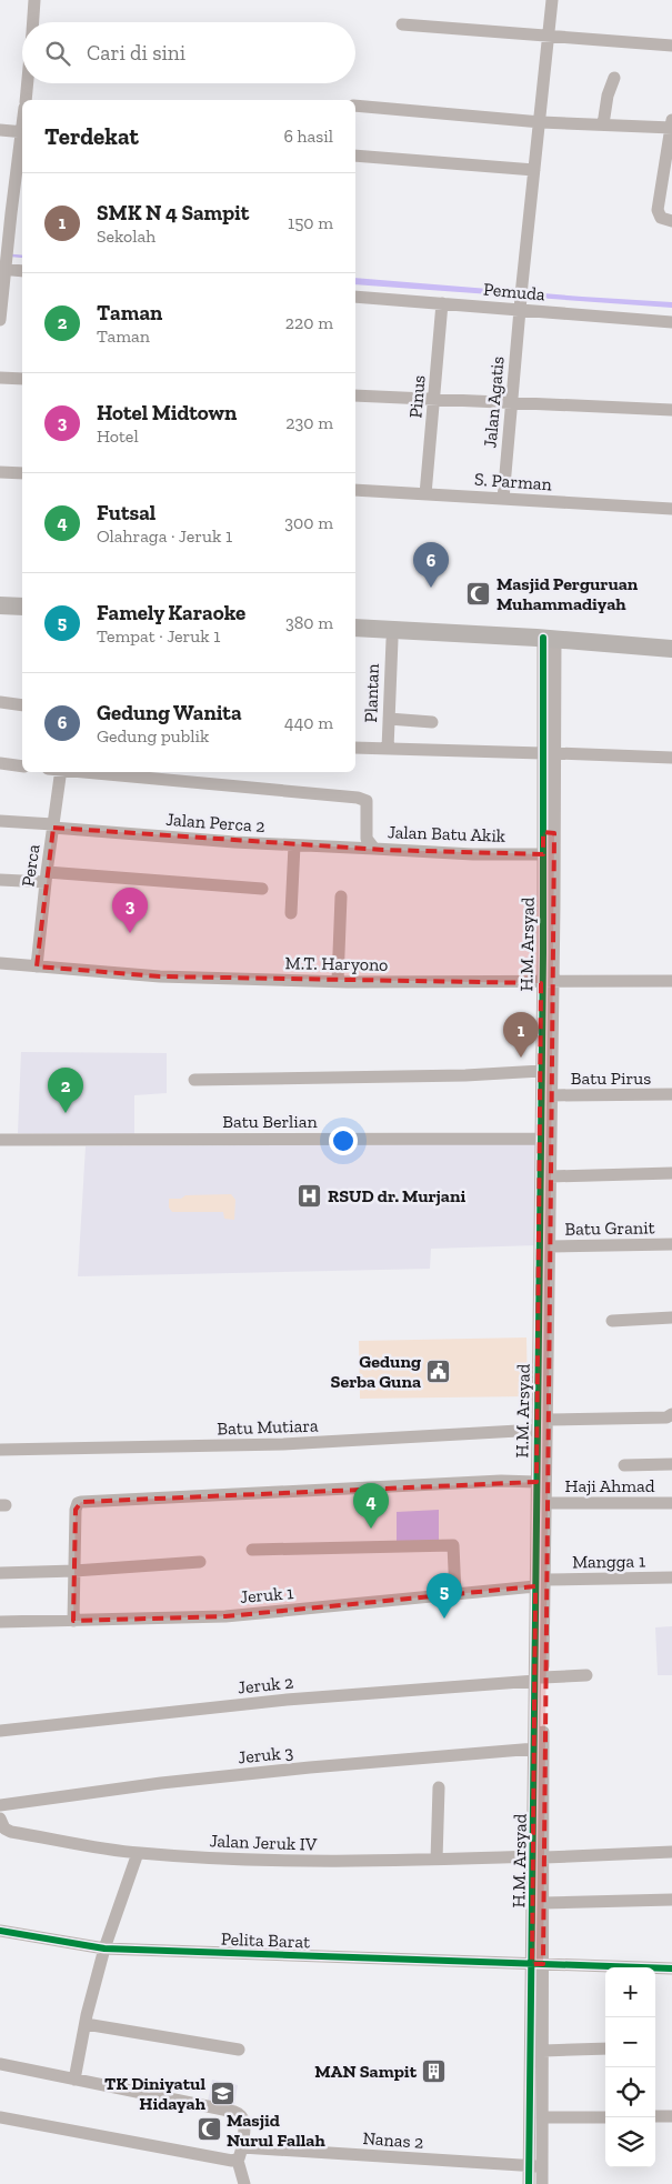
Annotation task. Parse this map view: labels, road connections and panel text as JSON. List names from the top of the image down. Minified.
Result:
{"streets":{"street":["Pemuda","Pinus","Jalan Agatis","S. Parman","Plantan","Jalan Perca 2","Jalan Batu Akik","Perca","H.M. Arsyad","M.T. Haryono","Batu Pirus","Batu Berlian","Batu Granit","Batu Mutiara","Haji Ahmad","Mangga 1","Jeruk 1","Jeruk 2","Jeruk 3","Jalan Jeruk IV","Pelita Barat","Nanas 2"]},"crossings":[["Pemuda","Pinus"],["Pemuda","Jalan Agatis"],["Pinus","S. Parman"],["Jalan Agatis","S. Parman"],["Jalan Perca 2","Jalan Batu Akik"],["Jalan Perca 2","Perca"],["Jalan Batu Akik","H.M. Arsyad"],["Perca","M.T. Haryono"],["H.M. Arsyad","M.T. Haryono"],["H.M. Arsyad","Batu Pirus"],["H.M. Arsyad","Batu Berlian"],["H.M. Arsyad","Batu Granit"],["H.M. Arsyad","Batu Mutiara"],["H.M. Arsyad","Haji Ahmad"],["H.M. Arsyad","Mangga 1"],["H.M. Arsyad","Jeruk 1"],["H.M. Arsyad","Jeruk 2"],["H.M. Arsyad","Jeruk 3"],["H.M. Arsyad","Jalan Jeruk IV"],["H.M. Arsyad","Pelita Barat"],["H.M. Arsyad","Nanas 2"],["Mangga 1","Jeruk 1"]],"places":{"mosque":["Masjid Perguruan Muhammadiyah","Masjid Nurul Fallah"],"hospital":["RSUD dr. Murjani"],"public building":["Gedung Serba Guna"],"building":["MAN Sampit"],"school or university":["TK Diniyatul Hidayah"]},"page":{"search":"Cari di sini","heading":["Terdekat","6 hasil"],"list":[{"mark":"1","name":"SMK N 4 Sampit","note":"Sekolah","value":"150 m"},{"mark":"2","name":"Taman","note":"Taman","value":"220 m"},{"mark":"3","name":"Hotel Midtown","note":"Hotel","value":"230 m"},{"mark":"4","name":"Futsal","note":"Olahraga · Jeruk 1","value":"300 m"},{"mark":"5","name":"Famely Karaoke","note":"Tempat · Jeruk 1","value":"380 m"},{"mark":"6","name":"Gedung Wanita","note":"Gedung publik","value":"440 m"}],"pins":["6","3","1","2","4","5"],"map_buttons":["+","−"]}}
